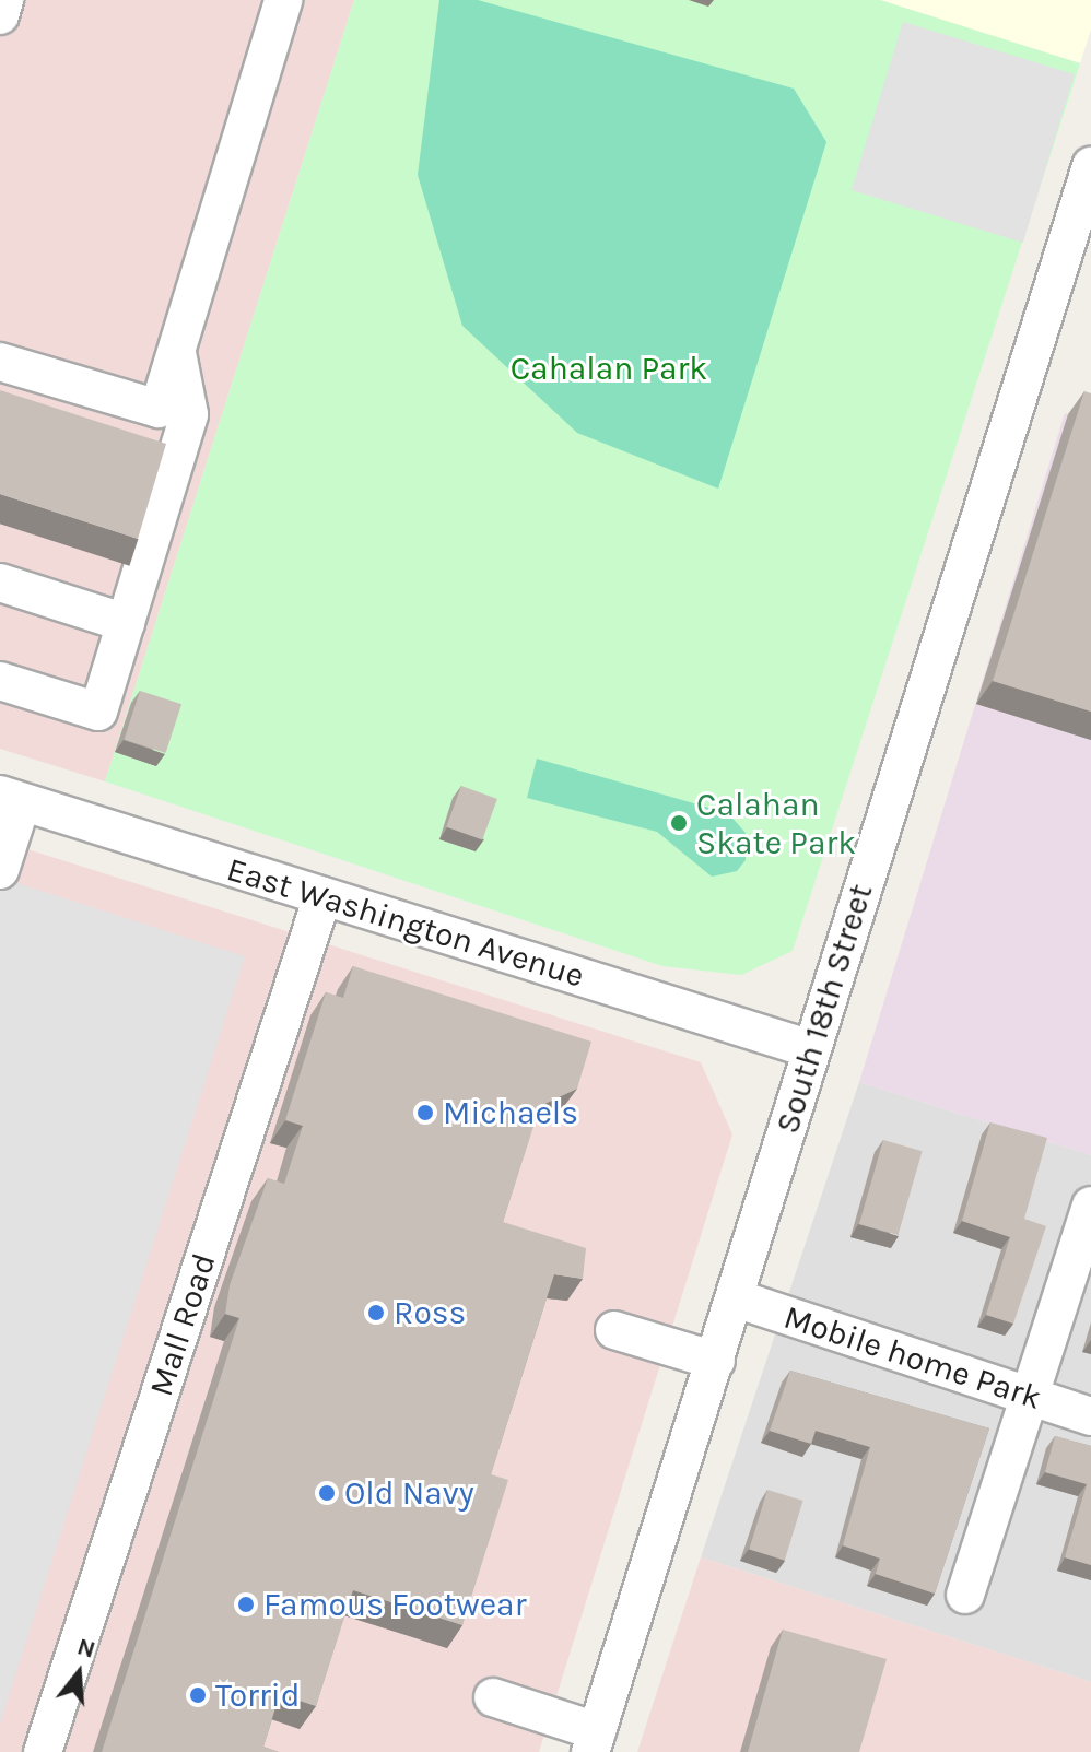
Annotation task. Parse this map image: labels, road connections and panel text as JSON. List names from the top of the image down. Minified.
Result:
{"streets":{"street":["East Washington Avenue","South 18th Street","Mall Road","Mobile home Park"]},"crossings":[["East Washington Avenue","South 18th Street"],["East Washington Avenue","Mall Road"],["South 18th Street","Mobile home Park"]],"parks":["Cahalan Park"],"places":["Calahan Skate Park","Michaels","Ross","Old Navy","Famous Footwear","Torrid"],"north":"top"}
